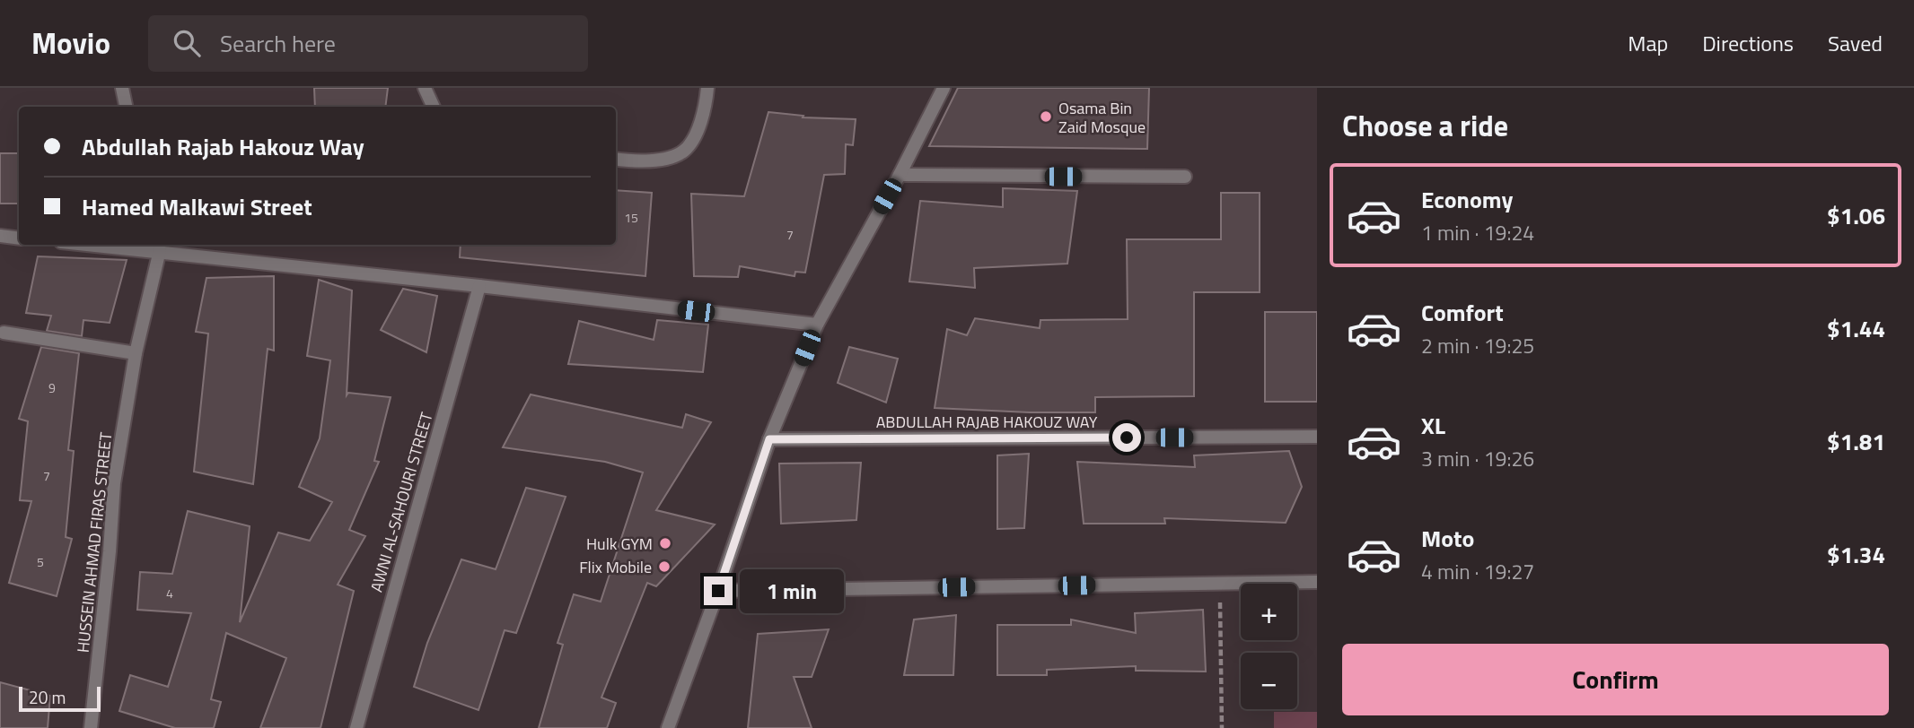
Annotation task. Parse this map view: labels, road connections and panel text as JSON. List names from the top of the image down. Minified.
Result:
{"streets":{"street":["ABDULLAH RAJAB HAKOUZ WAY","AWNI AL-SAHOURI STREET","HUSSEIN AHMAD FIRAS STREET"]},"places":["Osama Bin Zaid Mosque","Hulk GYM","Flix Mobile"],"house_numbers":["15","7","9","7","5","4"],"scale_bar":"20 m","page":{"header":"Movio","search":"Search here","nav":["Map","Directions","Saved"],"heading":"Choose a ride","banner":["Abdullah Rajab Hakouz Way","Hamed Malkawi Street"],"list":[{"name":"Economy","note":"1 min · 19:24","value":"$1.06"},{"name":"Comfort","note":"2 min · 19:25","value":"$1.44"},{"name":"XL","note":"3 min · 19:26","value":"$1.81"},{"name":"Moto","note":"4 min · 19:27","value":"$1.34"}],"bubble":"1 min","map_buttons":["+","−"],"buttons":"Confirm","scale":"20 m"}}
